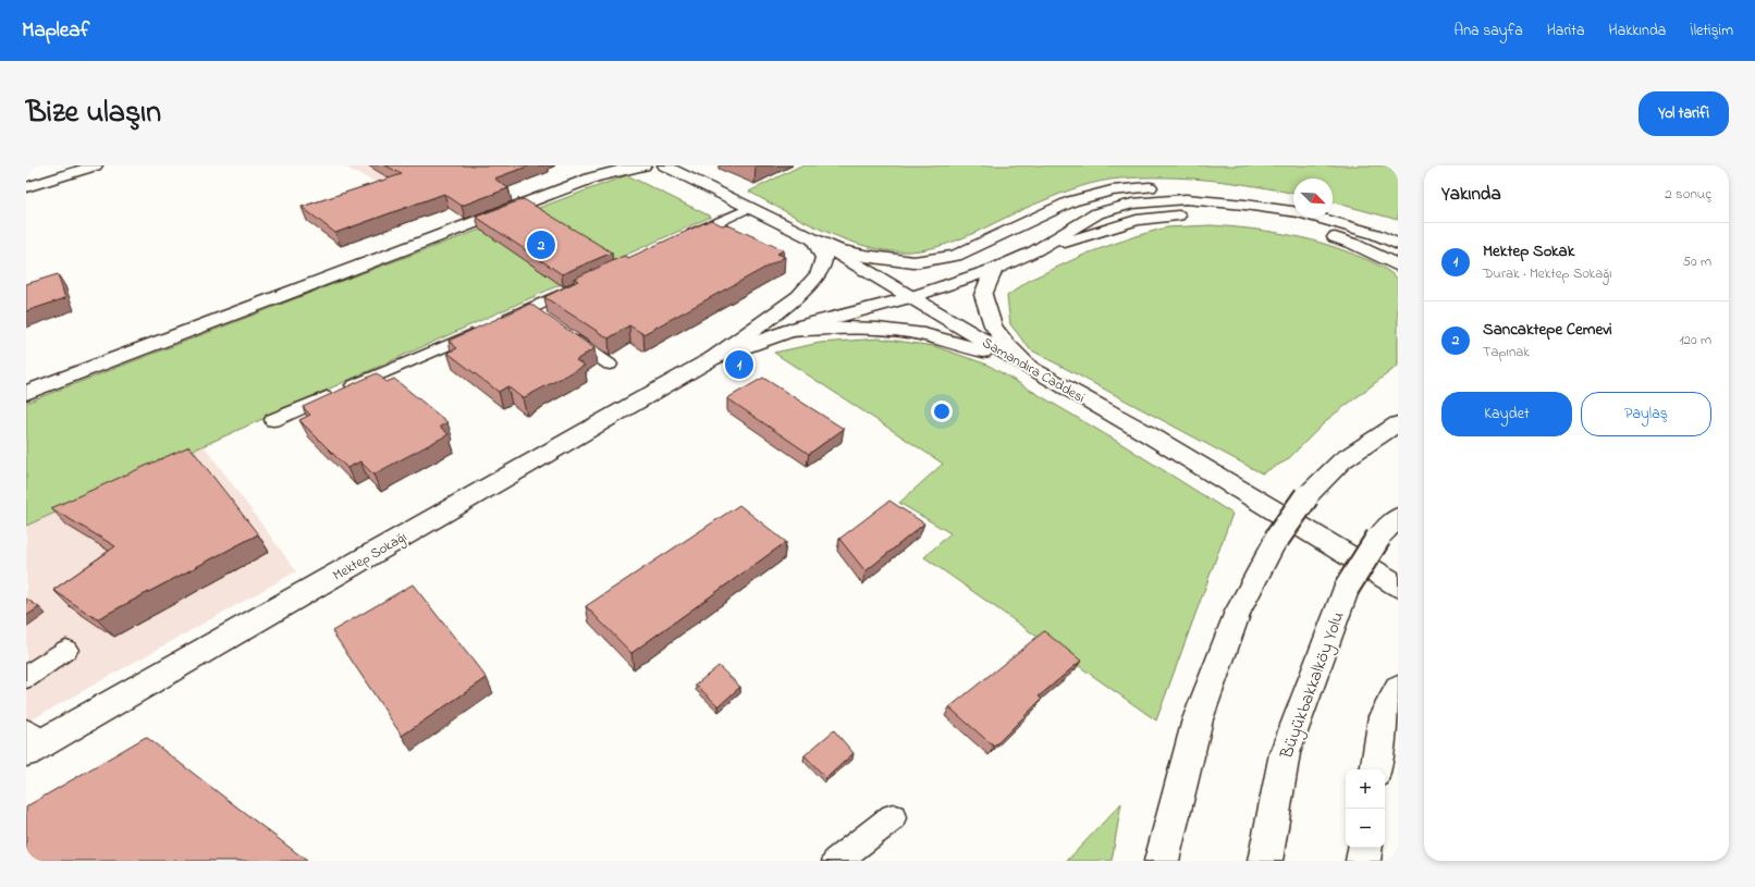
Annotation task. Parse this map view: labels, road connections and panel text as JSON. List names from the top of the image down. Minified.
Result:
{"streets":{"main road":["Samandıra Caddesi","Mektep Sokağı","Büyükbakkalköy Yolu"]},"north":"bottom right","page":{"header":"Mapleaf","nav":["Ana sayfa","Harita","Hakkında","İletişim"],"title":"Bize ulaşın","buttons":["Yol tarifi",["Kaydet","Paylaş"]],"heading":["Yakında","2 sonuç"],"list":[{"mark":"1","name":"Mektep Sokak","note":"Durak · Mektep Sokağı","value":"50 m"},{"mark":"2","name":"Sancaktepe Cemevi","note":"Tapınak","value":"120 m"}],"pins":["2","1"],"map_buttons":["+","−"]}}
